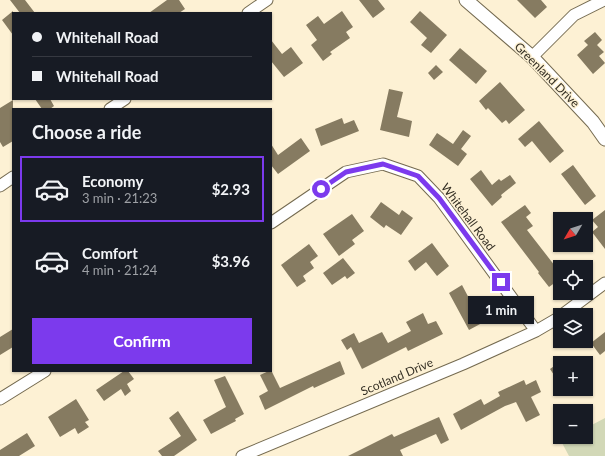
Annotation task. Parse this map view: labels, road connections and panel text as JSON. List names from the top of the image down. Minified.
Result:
{"streets":{"street":["Greenland Drive","Whitehall Road","Scotland Drive"]},"crossings":[["Whitehall Road","Scotland Drive"]],"north":"bottom left","page":{"banner":["Whitehall Road","Whitehall Road"],"heading":"Choose a ride","list":[{"name":"Economy","note":"3 min · 21:23","value":"$2.93"},{"name":"Comfort","note":"4 min · 21:24","value":"$3.96"}],"map_buttons":["+","−"],"bubble":"1 min","buttons":"Confirm"}}
